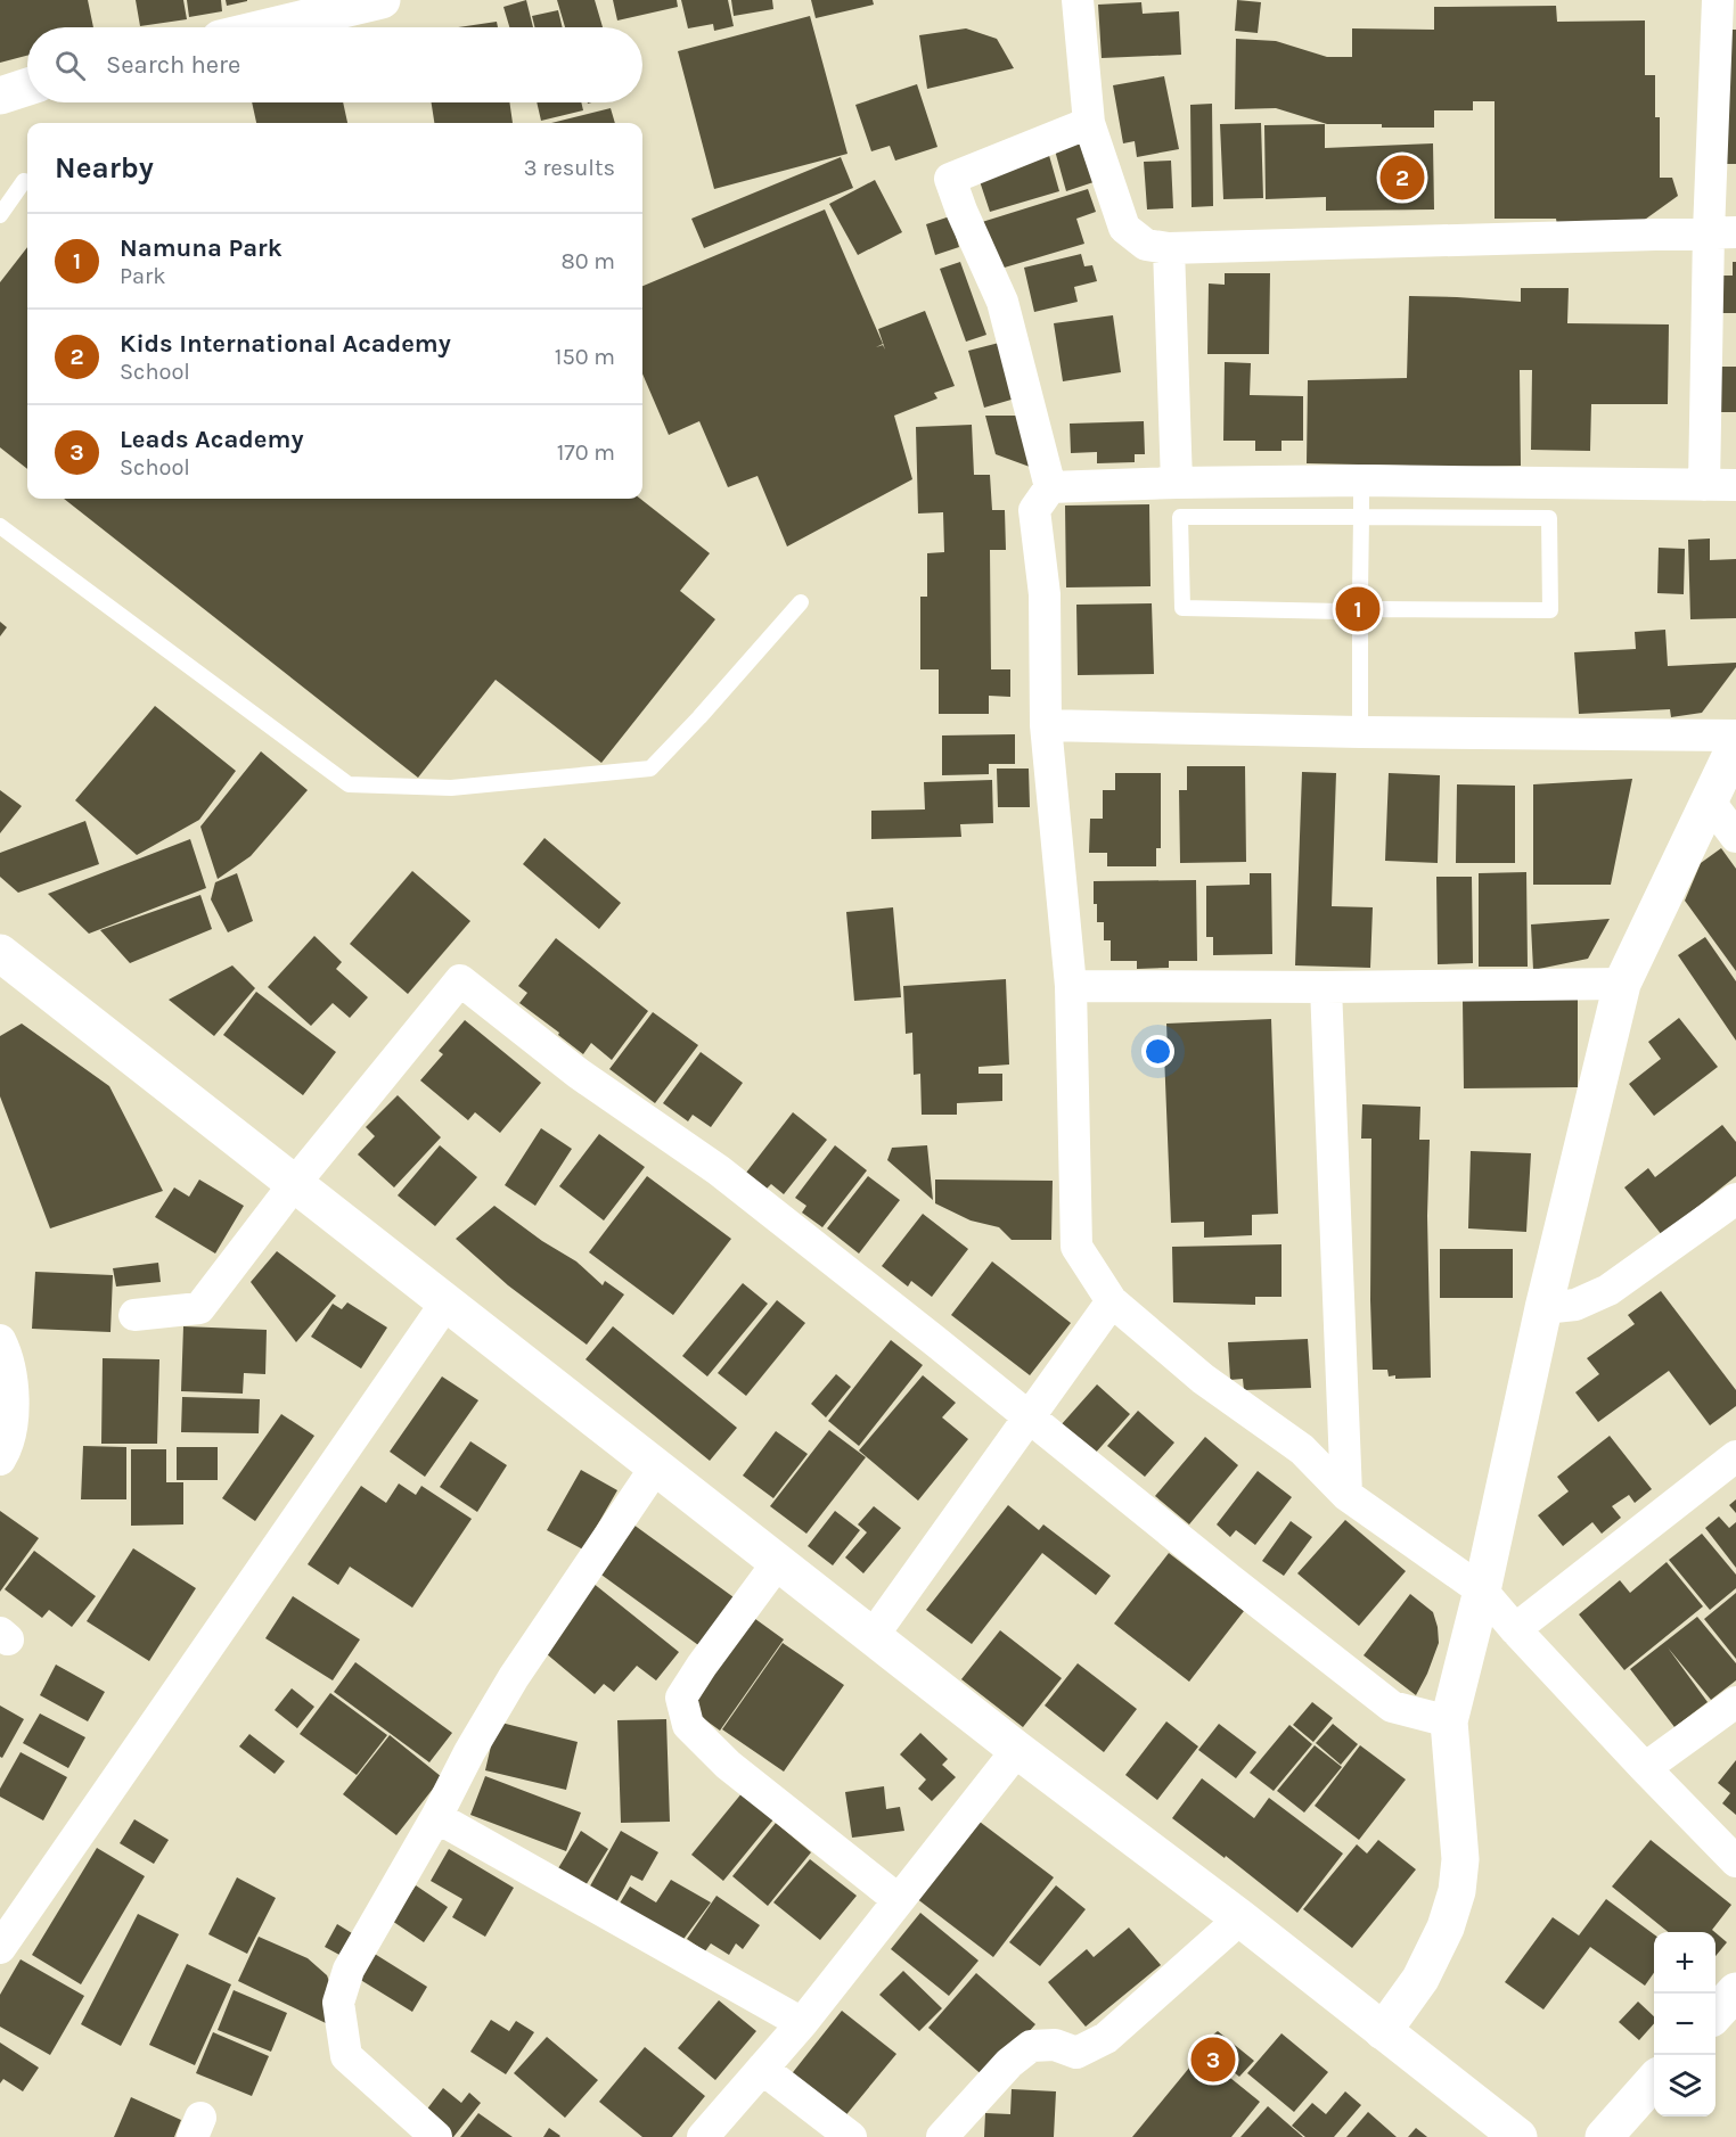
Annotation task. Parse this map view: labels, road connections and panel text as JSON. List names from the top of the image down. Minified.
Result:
{"page":{"search":"Search here","heading":["Nearby","3 results"],"pins":["2","1","3"],"list":[{"mark":"1","name":"Namuna Park","note":"Park","value":"80 m"},{"mark":"2","name":"Kids International Academy","note":"School","value":"150 m"},{"mark":"3","name":"Leads Academy","note":"School","value":"170 m"}],"map_buttons":["+","−"]}}
